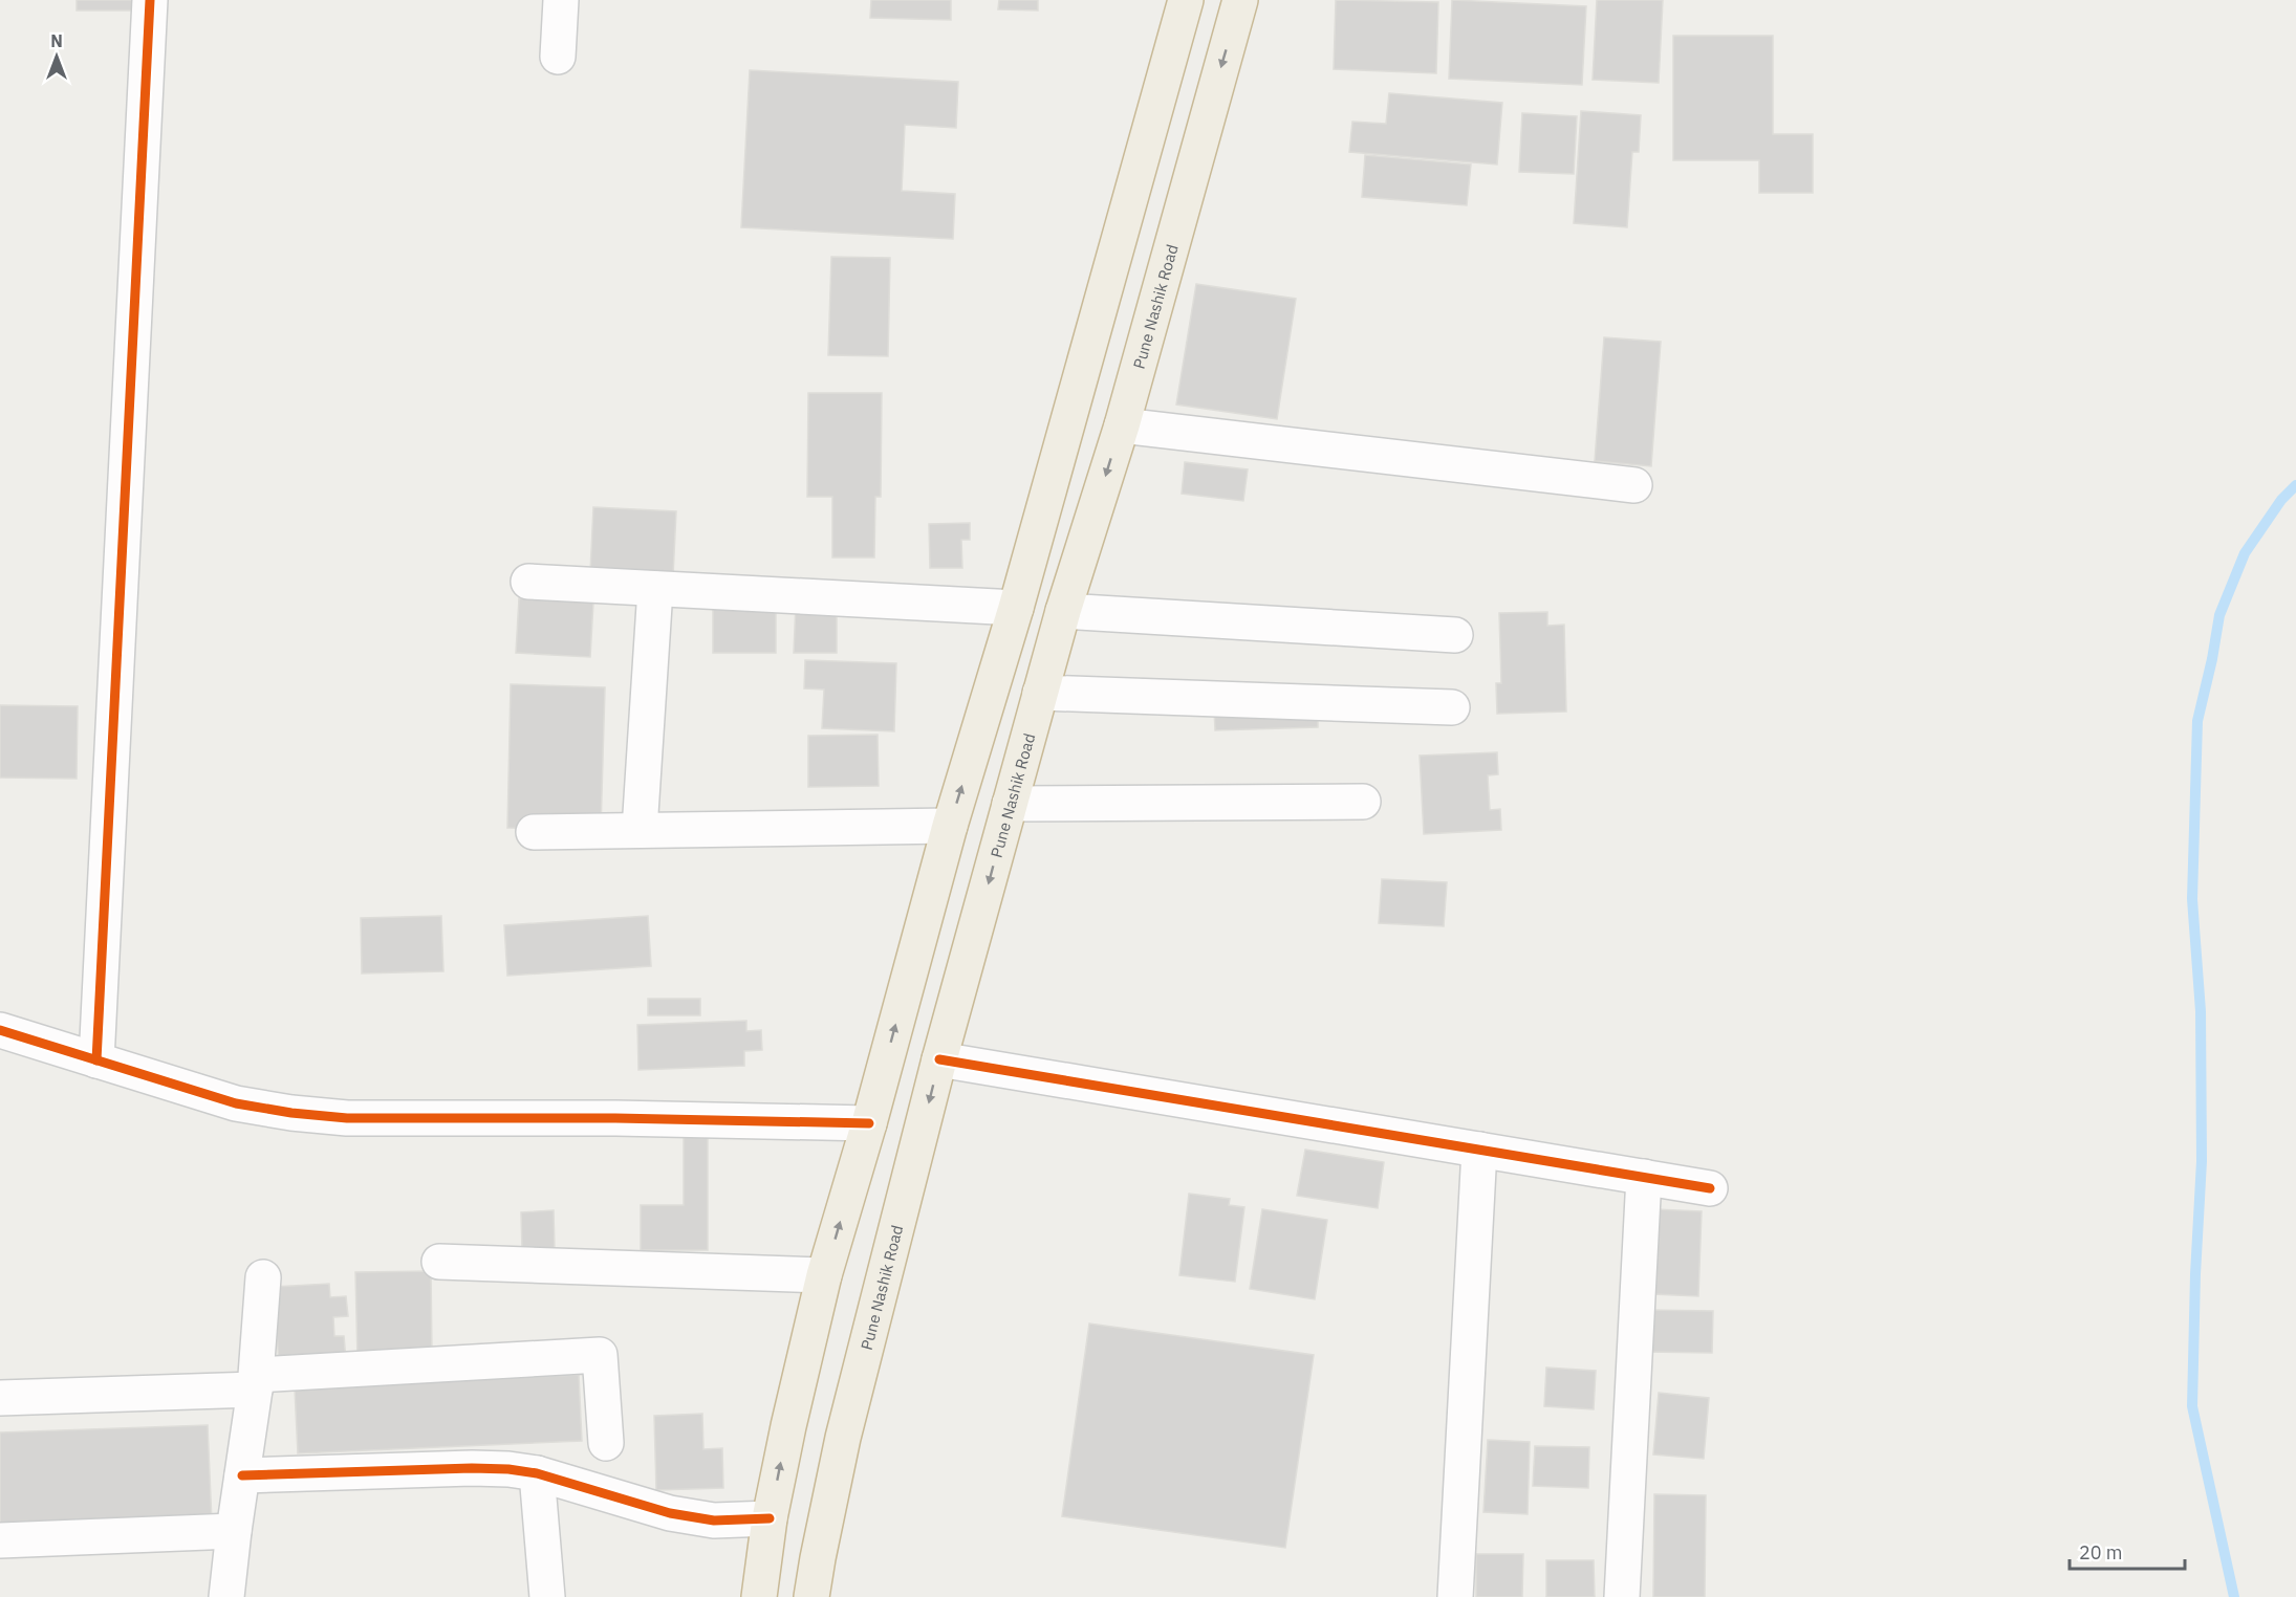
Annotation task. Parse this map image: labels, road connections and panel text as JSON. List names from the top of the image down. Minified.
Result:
{"streets":{"highway":["Pune Nashik Road"]},"scale_bar":"20 m","north":"top"}
